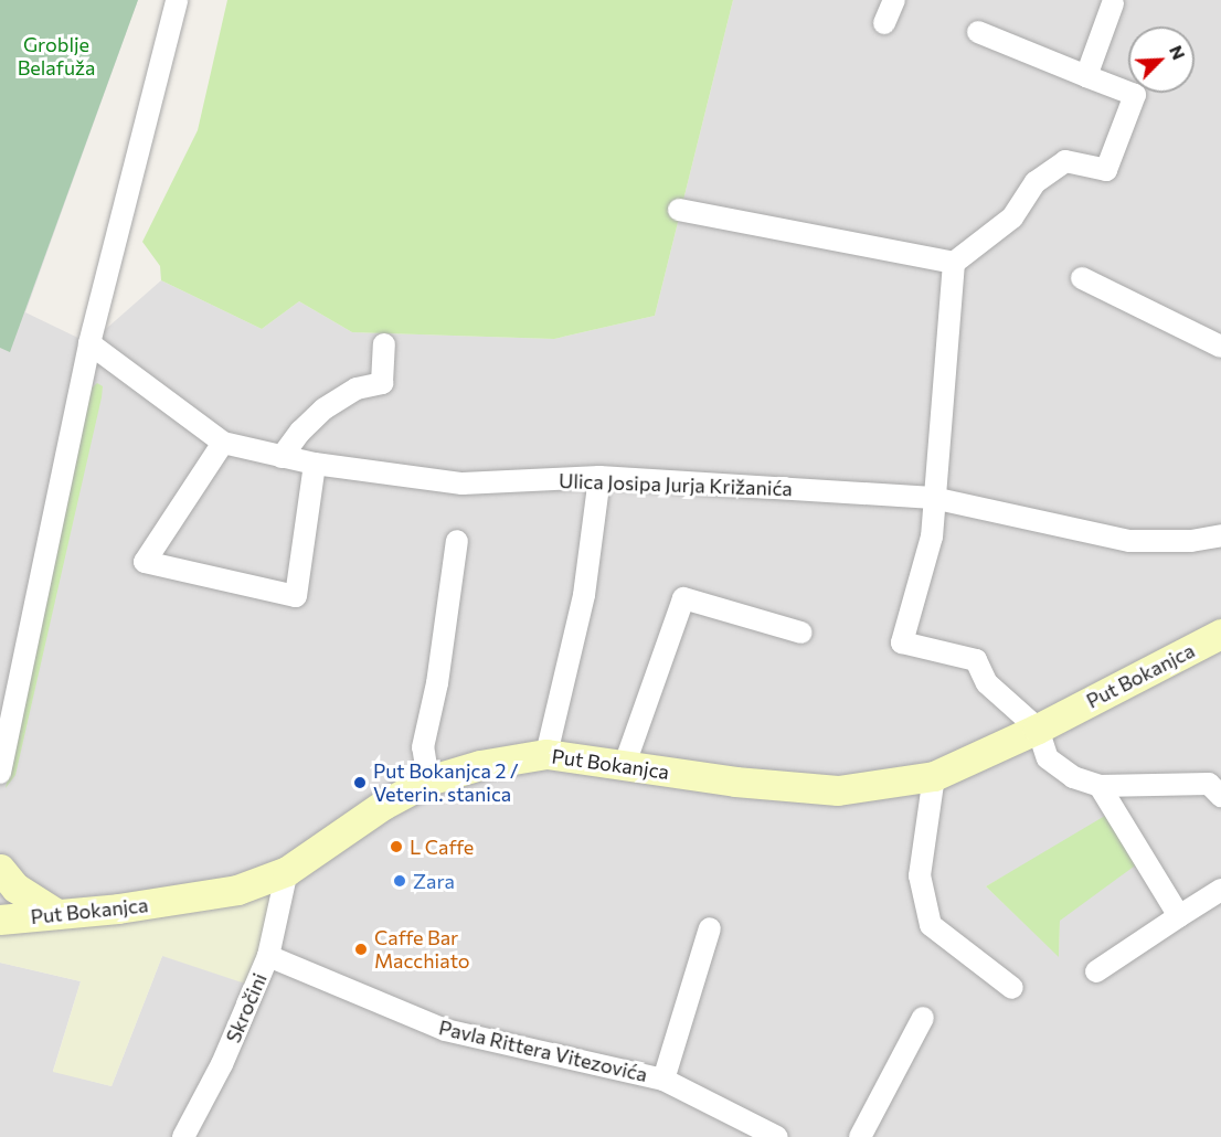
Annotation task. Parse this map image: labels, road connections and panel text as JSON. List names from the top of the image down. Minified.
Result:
{"streets":{"main road":["Put Bokanjca"],"street":["Ulica Josipa Jurja Križanića","Skročini","Pavla Rittera Vitezovića"]},"crossings":[["Put Bokanjca","Skročini"],["Skročini","Pavla Rittera Vitezovića"]],"parks":["Groblje Belafuža"],"places":["Put Bokanjca 2 / Veterin. stanica","L Caffe","Zara","Caffe Bar Macchiato"],"north":"top right"}
